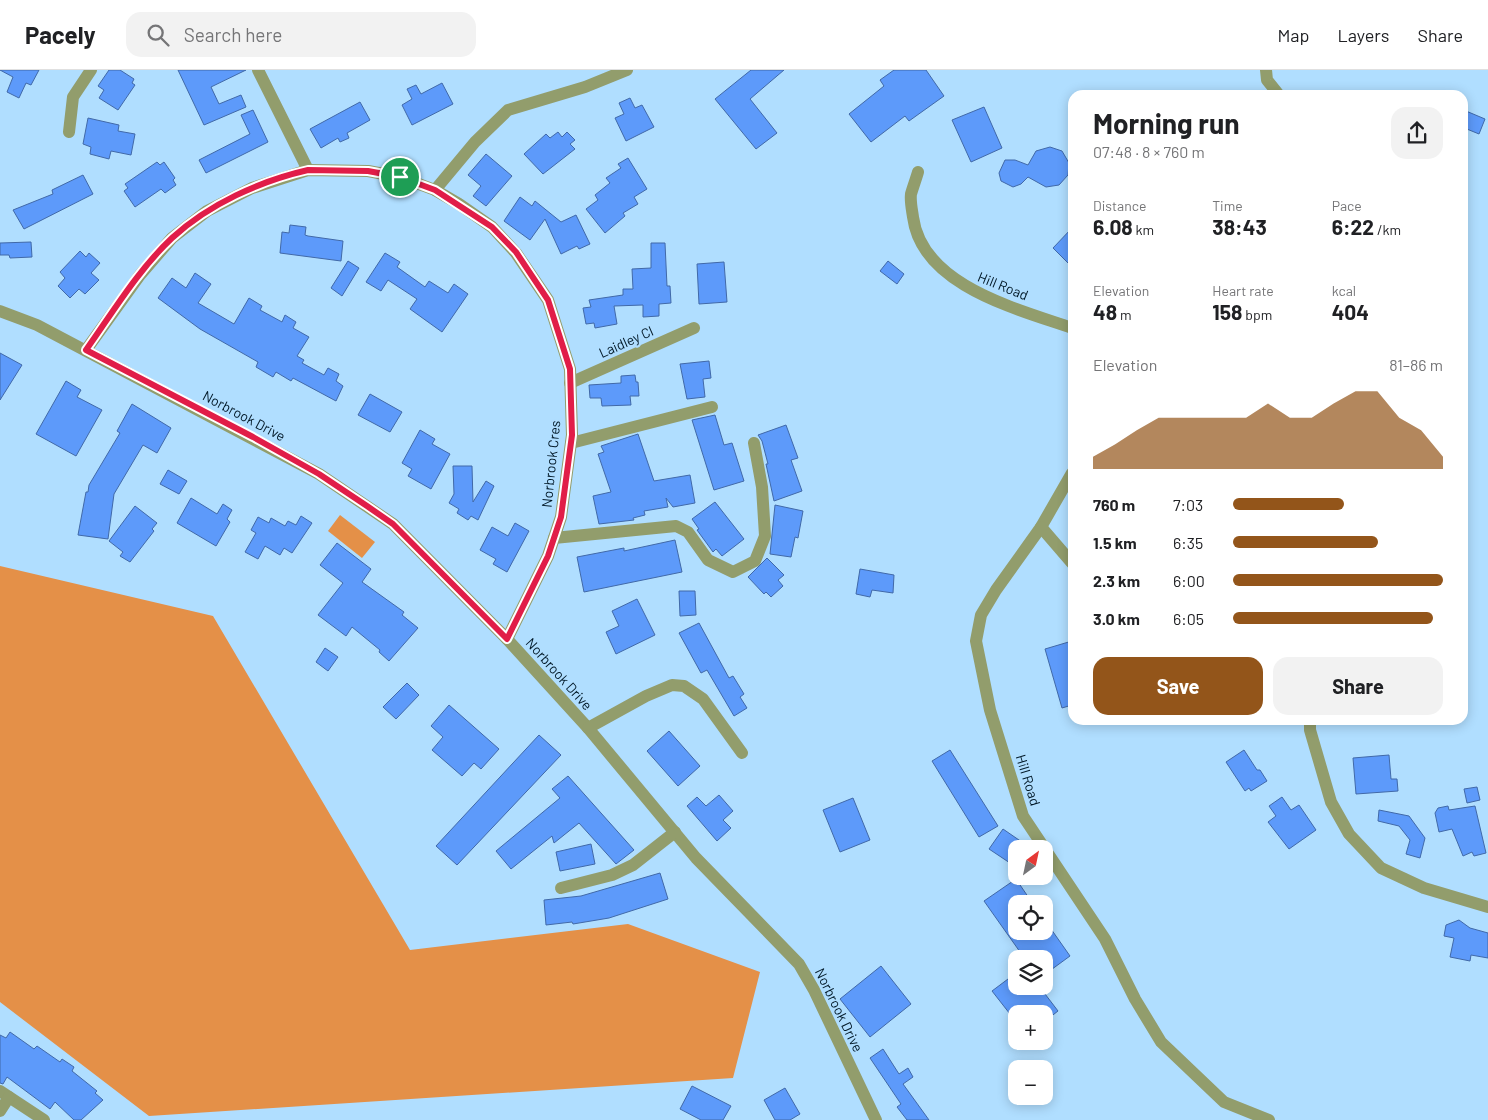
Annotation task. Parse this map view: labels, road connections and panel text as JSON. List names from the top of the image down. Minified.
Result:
{"streets":{"street":["Hill Road","Laidley Cl","Norbrook Drive","Norbrook Cres"]},"crossings":[["Laidley Cl","Norbrook Cres"],["Norbrook Drive","Norbrook Cres"]],"north":"top right","page":{"header":"Pacely","search":"Search here","nav":["Map","Layers","Share"],"heading":["Morning run","07:48 · 8 × 760 m"],"stats":[["Distance","6.08 km"],["Time","38:43"],["Pace","6:22 /km"],["Elevation","48 m"],["Heart rate","158 bpm"],["kcal","404"]],"chart":["Elevation","81–86 m"],"list":[{"name":"760 m","note":"7:03"},{"name":"1.5 km","note":"6:35"},{"name":"2.3 km","note":"6:00"},{"name":"3.0 km","note":"6:05"}],"buttons":["Save","Share"],"map_buttons":["+","−"]}}
